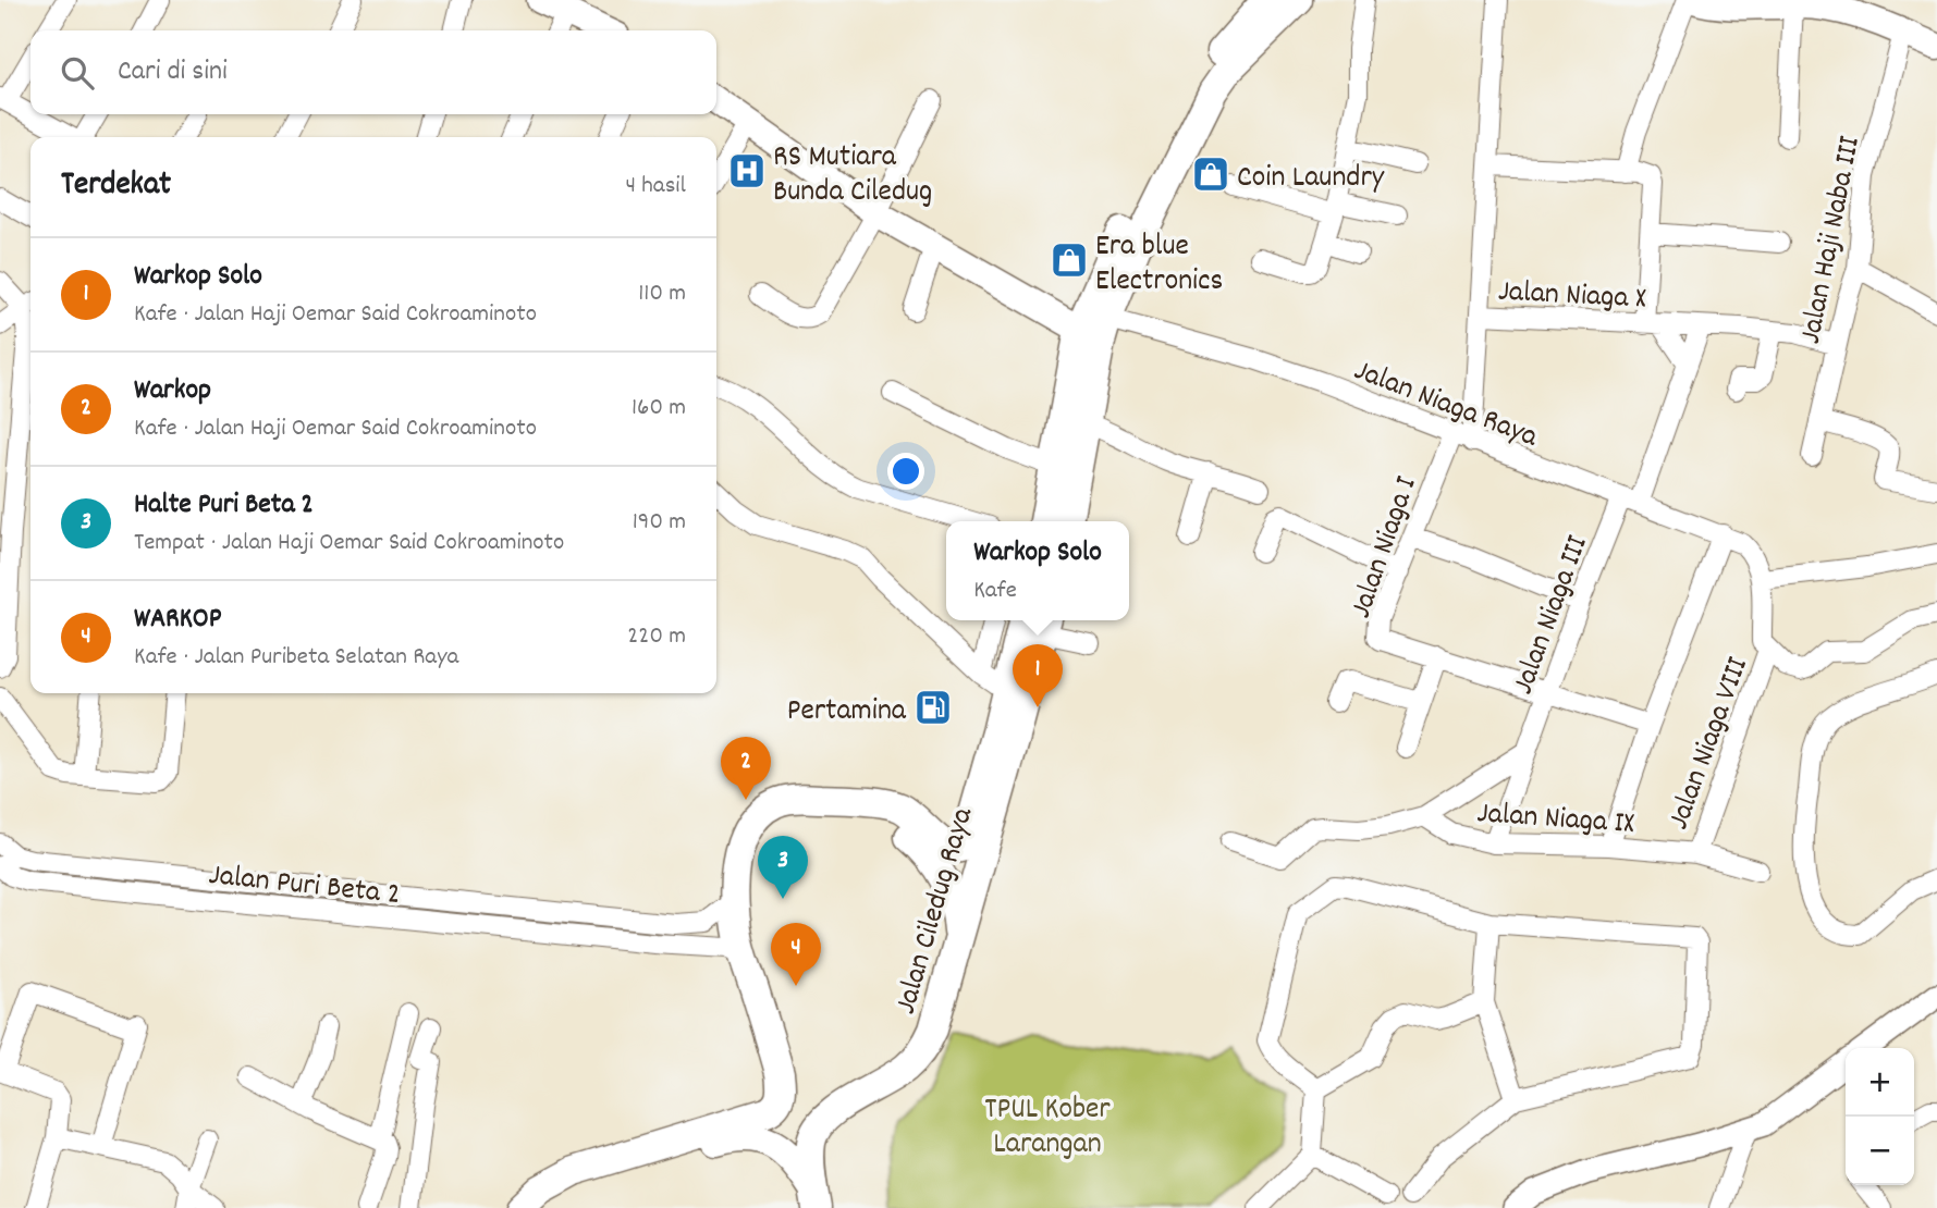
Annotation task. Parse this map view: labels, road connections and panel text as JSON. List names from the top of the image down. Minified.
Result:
{"streets":{"main road":["Jalan Ciledug Raya"],"street":["Jalan Haji Naba III","Jalan Niaga X","Jalan Niaga Raya","Jalan Niaga I","Jalan Niaga III","Jalan Niaga VIII","Jalan Niaga IX","Jalan Puri Beta 2"]},"crossings":[["Jalan Haji Naba III","Jalan Niaga X"],["Jalan Niaga X","Jalan Niaga III"],["Jalan Niaga Raya","Jalan Niaga I"],["Jalan Niaga Raya","Jalan Niaga III"],["Jalan Niaga I","Jalan Niaga III"],["Jalan Niaga III","Jalan Niaga IX"],["Jalan Niaga VIII","Jalan Niaga IX"]],"parks":["TPUL Kober Larangan"],"places":{"hospital":["RS Mutiara Bunda Ciledug"],"shop":["Coin Laundry","Era blue Electronics"],"fuel station":["Pertamina"]},"page":{"search":"Cari di sini","heading":["Terdekat","4 hasil"],"list":[{"mark":"1","name":"Warkop Solo","note":"Kafe · Jalan Haji Oemar Said Cokroaminoto","value":"110 m"},{"mark":"2","name":"Warkop","note":"Kafe · Jalan Haji Oemar Said Cokroaminoto","value":"160 m"},{"mark":"3","name":"Halte Puri Beta 2","note":"Tempat · Jalan Haji Oemar Said Cokroaminoto","value":"190 m"},{"mark":"4","name":"WARKOP","note":"Kafe · Jalan Puribeta Selatan Raya","value":"220 m"}],"popup":["Warkop Solo","Kafe"],"pins":["1","2","3","4"],"map_buttons":["+","−"]}}
